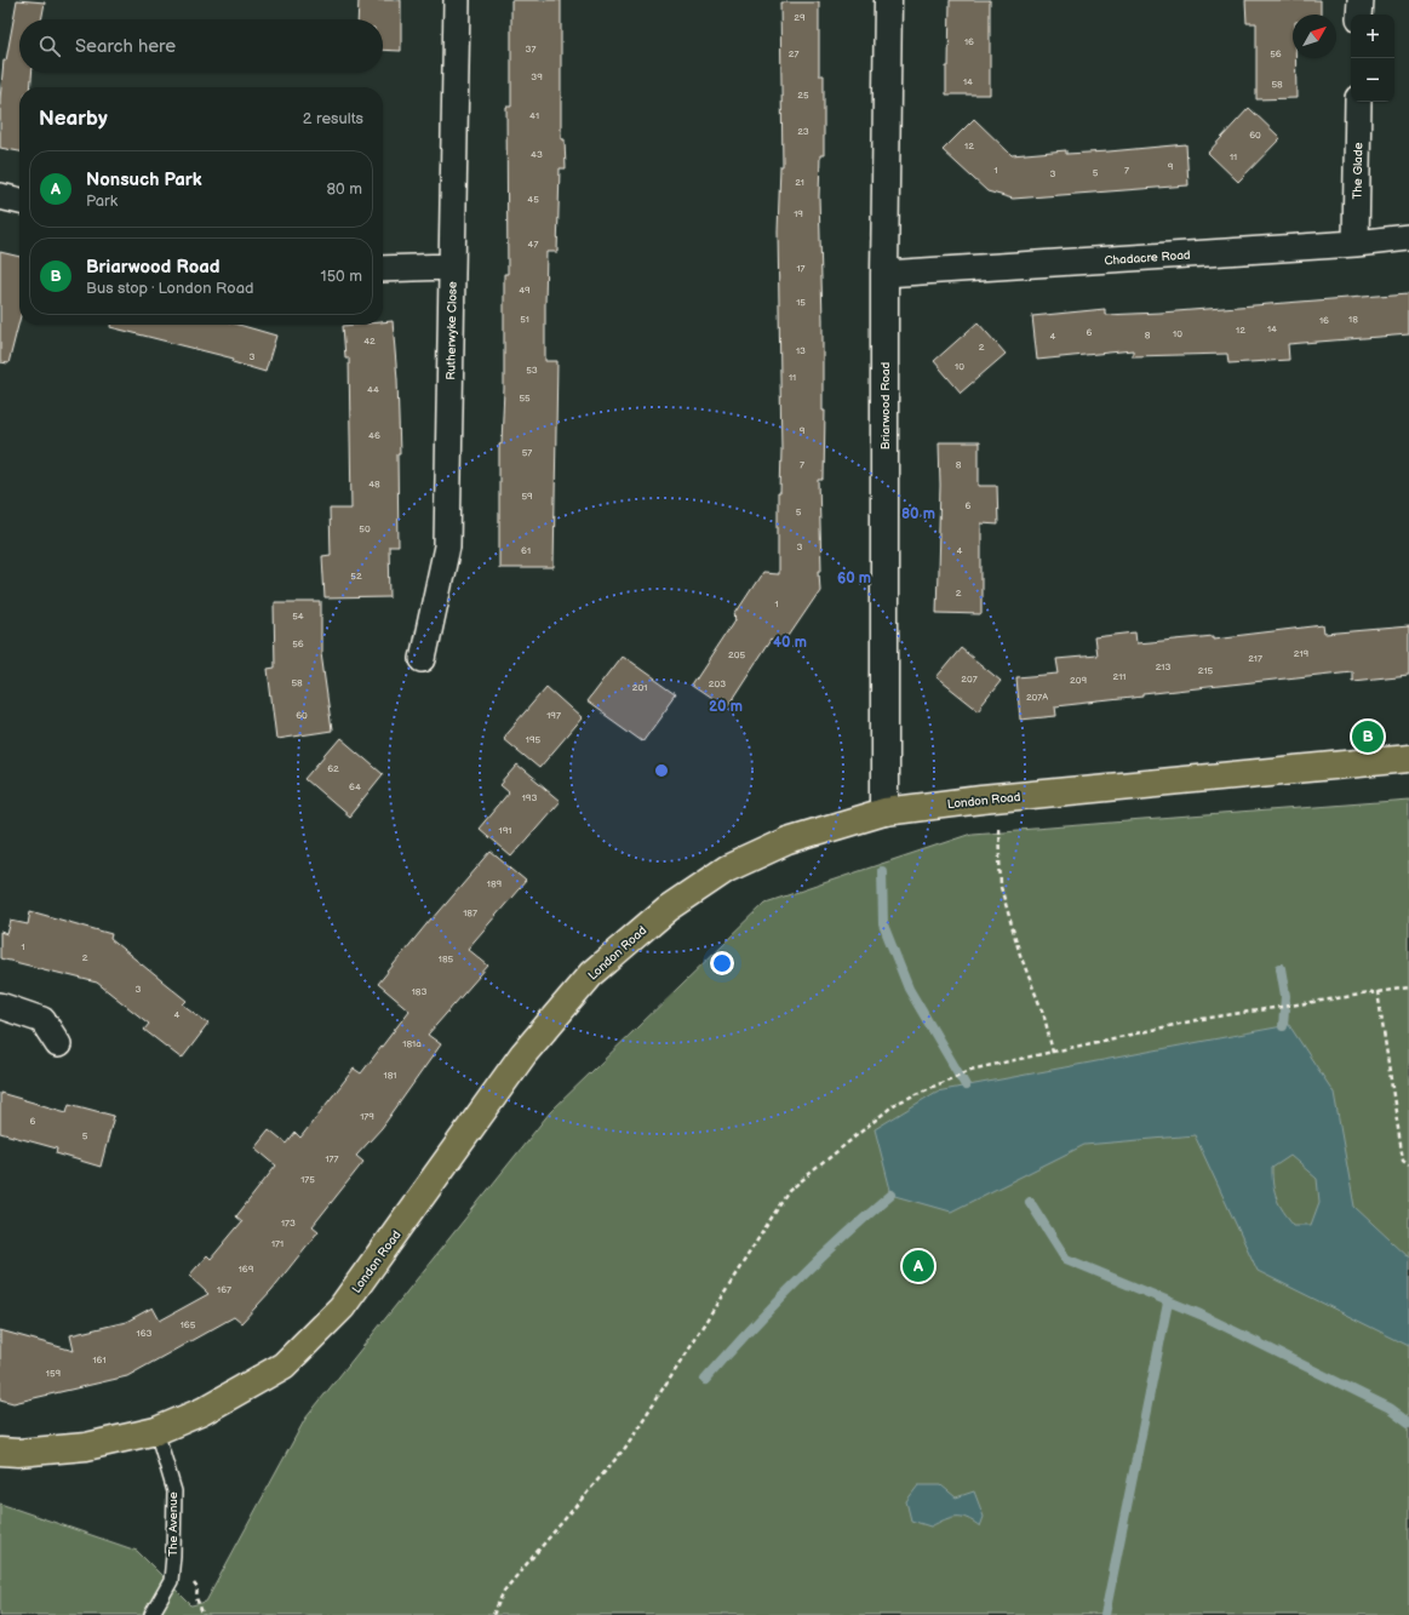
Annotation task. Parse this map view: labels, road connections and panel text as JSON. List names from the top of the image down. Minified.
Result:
{"streets":{"highway":["London Road"],"street":["The Glade","Chadacre Road","Rutherwyke Close","Briarwood Road"],"lane":["The Avenue"]},"crossings":[["The Glade","Chadacre Road"],["Chadacre Road","Briarwood Road"],["Briarwood Road","London Road"],["London Road","The Avenue"]],"house_numbers":["29","16","37","27","56","39","14","58","25","41","23","60","12","43","11","9","1","7","5","3","21","45","19","47","17","49","15","51","18","16","14","12","6","10","8","4","42","2","13","3","10","53","11","44","55","9","46","57","7","8","48","59","6","5","50","3","61","4","52","2","1","54","56","219","205","217","213","215","211","207","209","58","203","201","207A","60","197","195","62","64","193","191","189","187","1","2","185","3","183","4","181a","181","179","6","5","177","175","173","171","169","167","165","163","161","159"],"north":"top right","page":{"map_buttons":["+","−"],"search":"Search here","heading":["Nearby","2 results"],"list":[{"mark":"A","name":"Nonsuch Park","note":"Park","value":"80 m"},{"mark":"B","name":"Briarwood Road","note":"Bus stop · London Road","value":"150 m"}],"pins":["B","A"]},"rings":["80 m","60 m","40 m","20 m"]}
